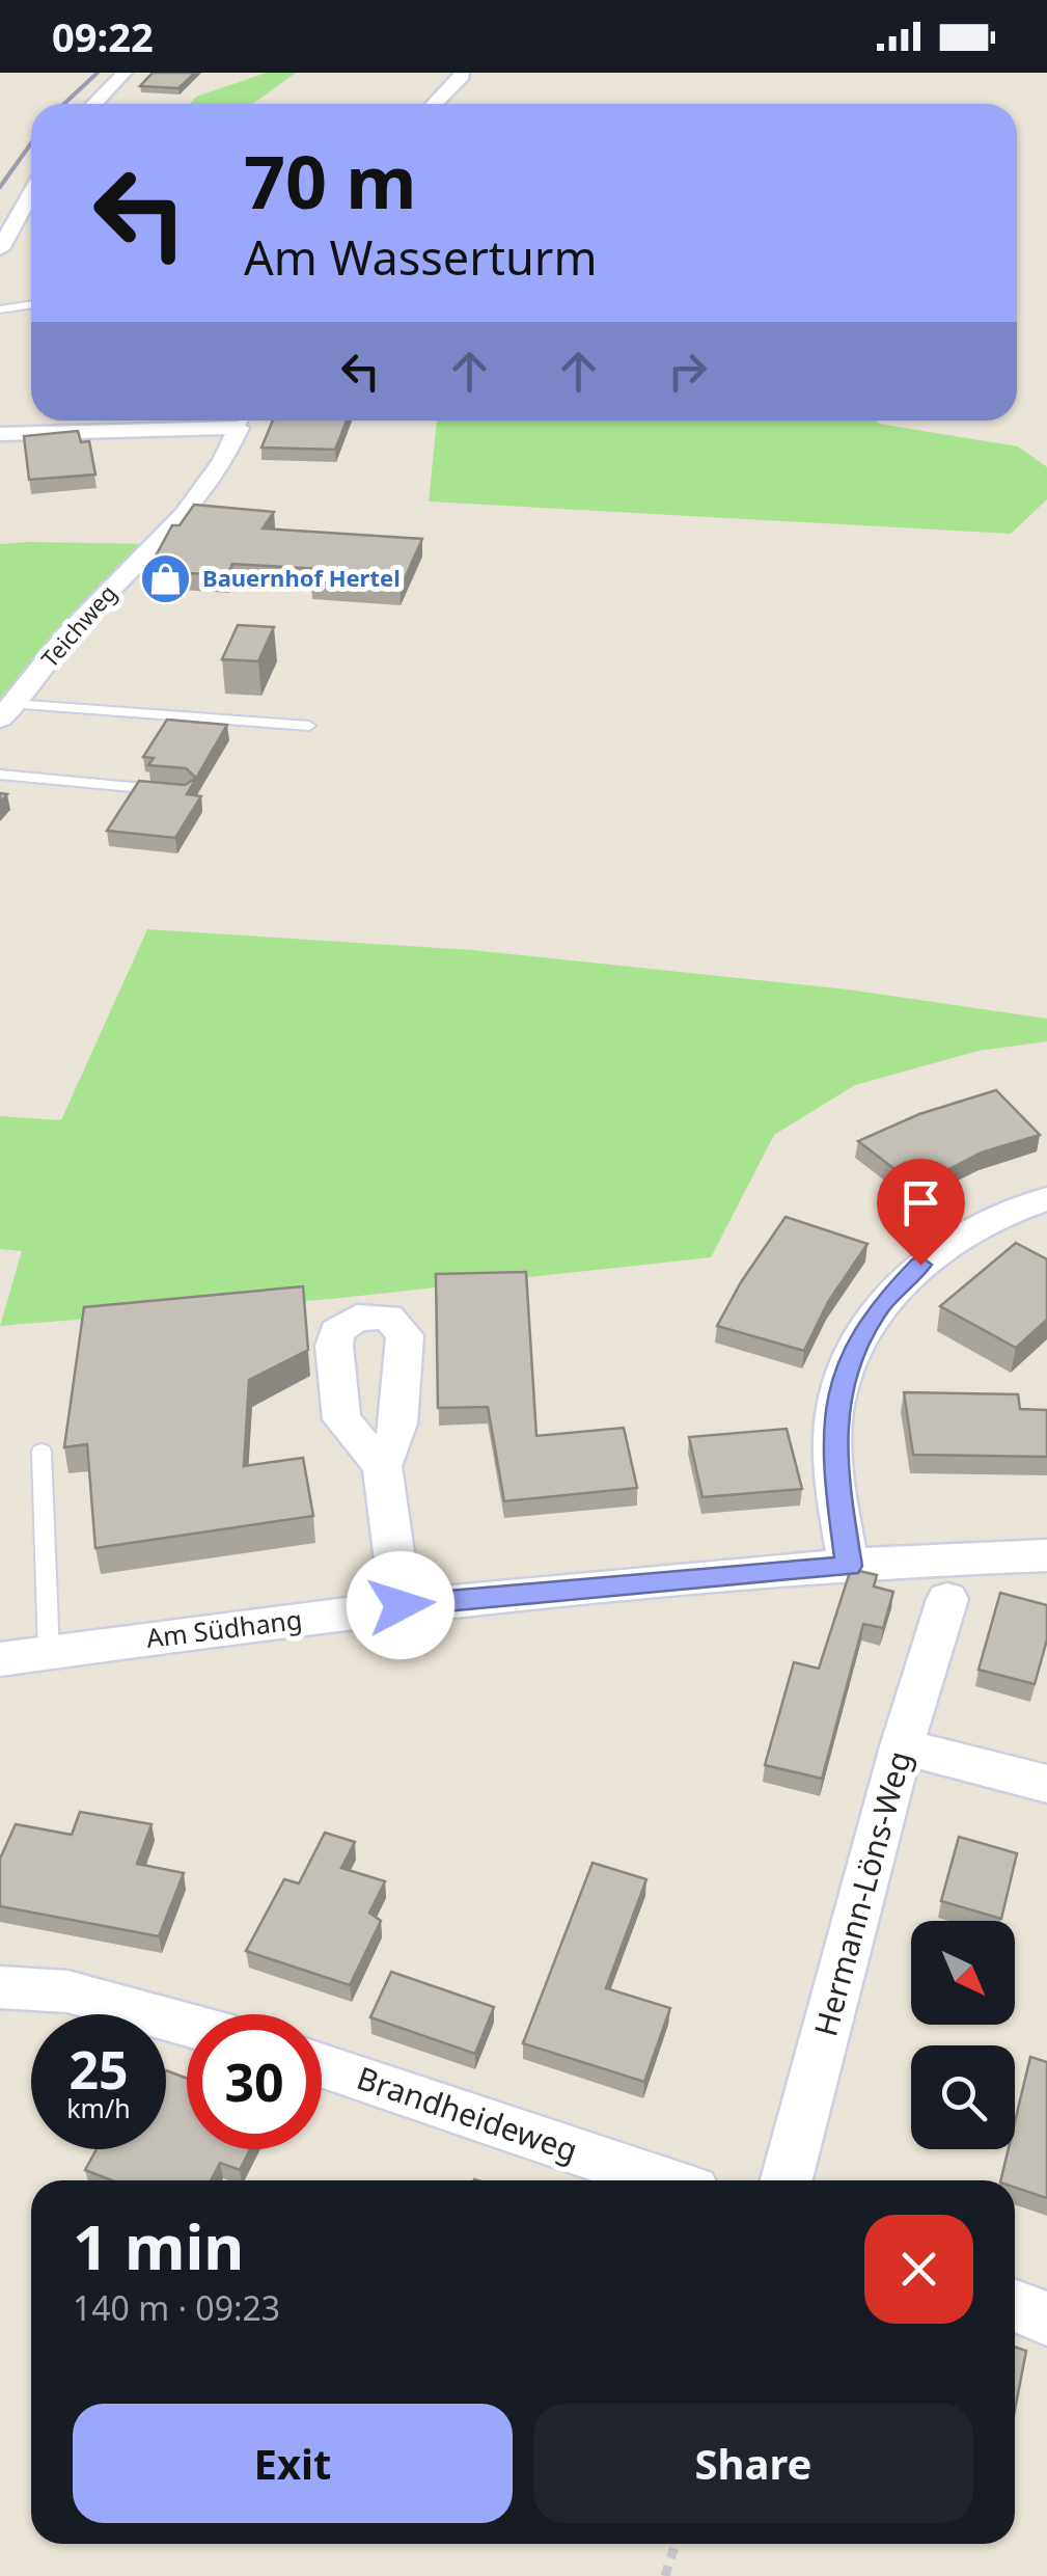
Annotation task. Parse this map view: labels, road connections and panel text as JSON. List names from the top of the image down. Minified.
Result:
{"streets":{"street":["Teichweg","Am Südhang","Hermann-Löns-Weg","Brandheideweg"]},"places":{"shop":["Bauernhof Hertel"]},"north":"bottom right","page":{"status":"09:22","turn":["70 m","Am Wasserturm"],"speed":"25 km/h","limit":"30","heading":["1 min","140 m · 09:23"],"buttons":["Exit","Share"]}}
